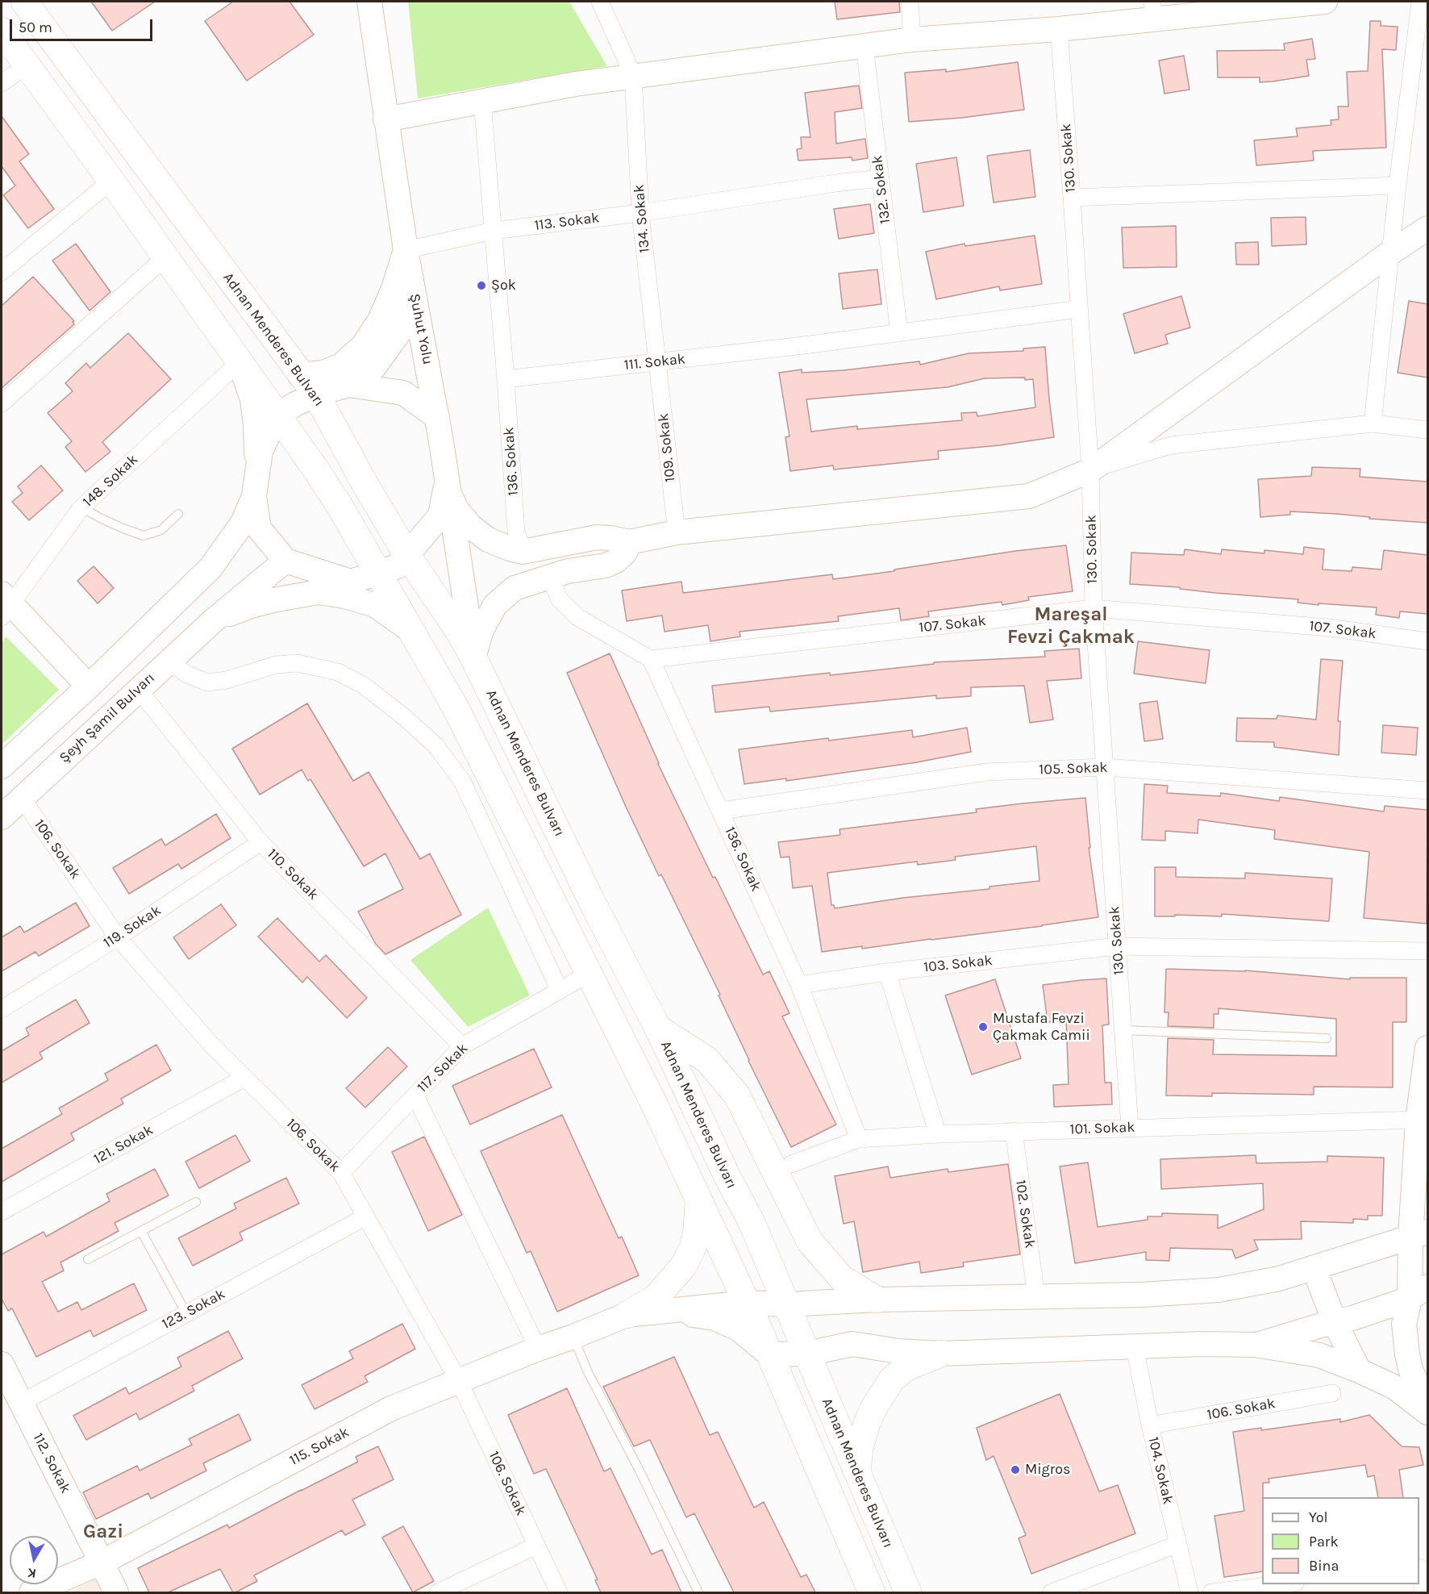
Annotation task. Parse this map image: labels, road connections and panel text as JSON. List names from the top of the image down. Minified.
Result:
{"streets":{"main road":["Şuhut Yolu","Adnan Menderes Bulvarı","Şeyh Şamil Bulvarı","115. Sokak","112. Sokak"],"street":["130. Sokak","132. Sokak","134. Sokak","113. Sokak","111. Sokak","109. Sokak","136. Sokak","148. Sokak","107. Sokak","105. Sokak","106. Sokak","110. Sokak","119. Sokak","103. Sokak","117. Sokak","101. Sokak","121. Sokak","102. Sokak","123. Sokak","104. Sokak"]},"crossings":[["130. Sokak","111. Sokak"],["130. Sokak","107. Sokak"],["130. Sokak","105. Sokak"],["130. Sokak","103. Sokak"],["130. Sokak","101. Sokak"],["132. Sokak","113. Sokak"],["132. Sokak","111. Sokak"],["134. Sokak","113. Sokak"],["134. Sokak","111. Sokak"],["134. Sokak","109. Sokak"],["113. Sokak","Şuhut Yolu"],["Şuhut Yolu","Adnan Menderes Bulvarı"],["111. Sokak","109. Sokak"],["111. Sokak","136. Sokak"],["136. Sokak","107. Sokak"],["136. Sokak","105. Sokak"],["136. Sokak","103. Sokak"],["136. Sokak","101. Sokak"],["Şeyh Şamil Bulvarı","106. Sokak"],["Şeyh Şamil Bulvarı","110. Sokak"],["106. Sokak","119. Sokak"],["106. Sokak","117. Sokak"],["106. Sokak","121. Sokak"],["106. Sokak","123. Sokak"],["106. Sokak","115. Sokak"],["106. Sokak","104. Sokak"],["110. Sokak","119. Sokak"],["110. Sokak","117. Sokak"],["101. Sokak","102. Sokak"],["123. Sokak","112. Sokak"],["115. Sokak","112. Sokak"]],"districts":["Mareşal Fevzi Çakmak","Gazi"],"places":["Şok","Mustafa Fevzi Çakmak Camii","Migros"],"legend":["Yol","Park","Bina"],"scale_bar":"50 m","north":"bottom"}
